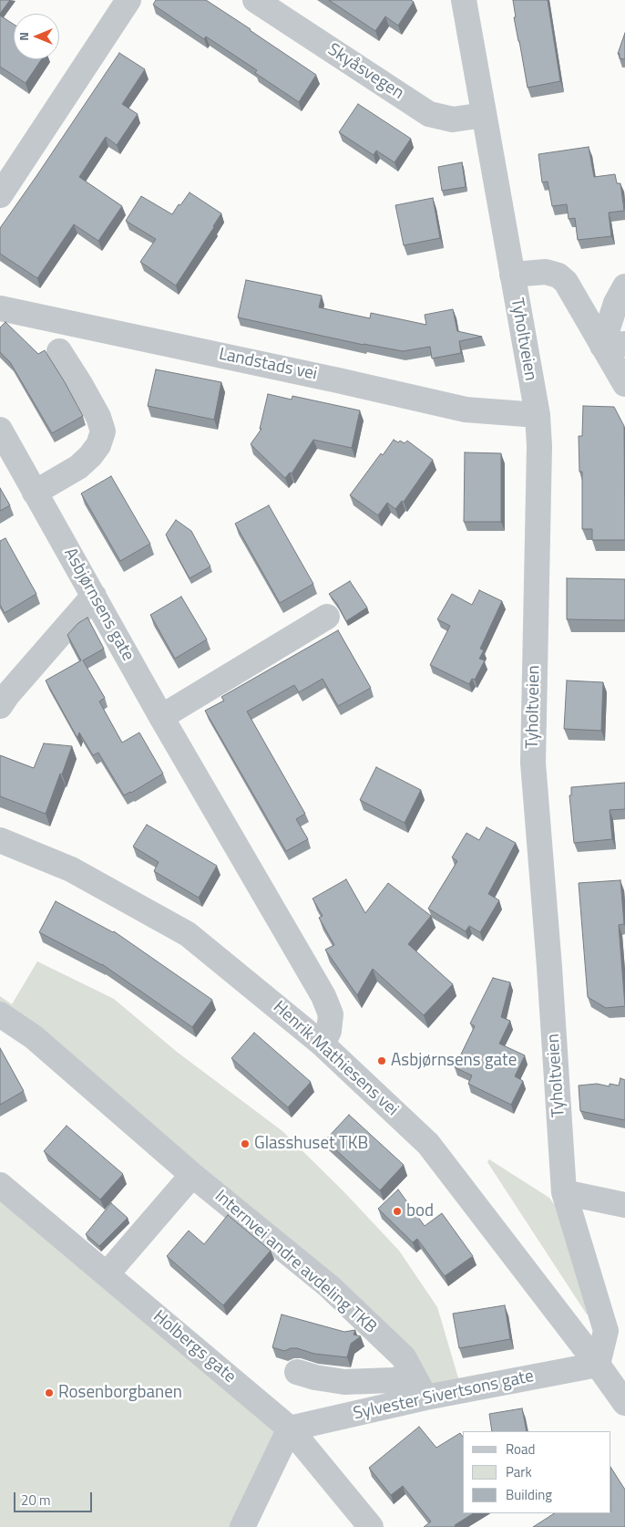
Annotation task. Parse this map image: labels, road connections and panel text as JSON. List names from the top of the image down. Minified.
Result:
{"streets":{"street":["Skyåsvegen","Tyholtveien","Landstads vei","Asbjørnsens gate","Henrik Mathiesens vei","Internvei andre avdeling TKB","Holbergs gate","Sylvester Sivertsons gate"]},"crossings":[["Skyåsvegen","Tyholtveien"],["Tyholtveien","Landstads vei"],["Tyholtveien","Henrik Mathiesens vei"],["Tyholtveien","Sylvester Sivertsons gate"],["Asbjørnsens gate","Henrik Mathiesens vei"],["Henrik Mathiesens vei","Sylvester Sivertsons gate"],["Internvei andre avdeling TKB","Sylvester Sivertsons gate"],["Holbergs gate","Sylvester Sivertsons gate"]],"places":["Asbjørnsens gate","Glasshuset TKB","bod","Rosenborgbanen"],"legend":["Road","Park","Building"],"scale_bar":"20 m","north":"left"}
